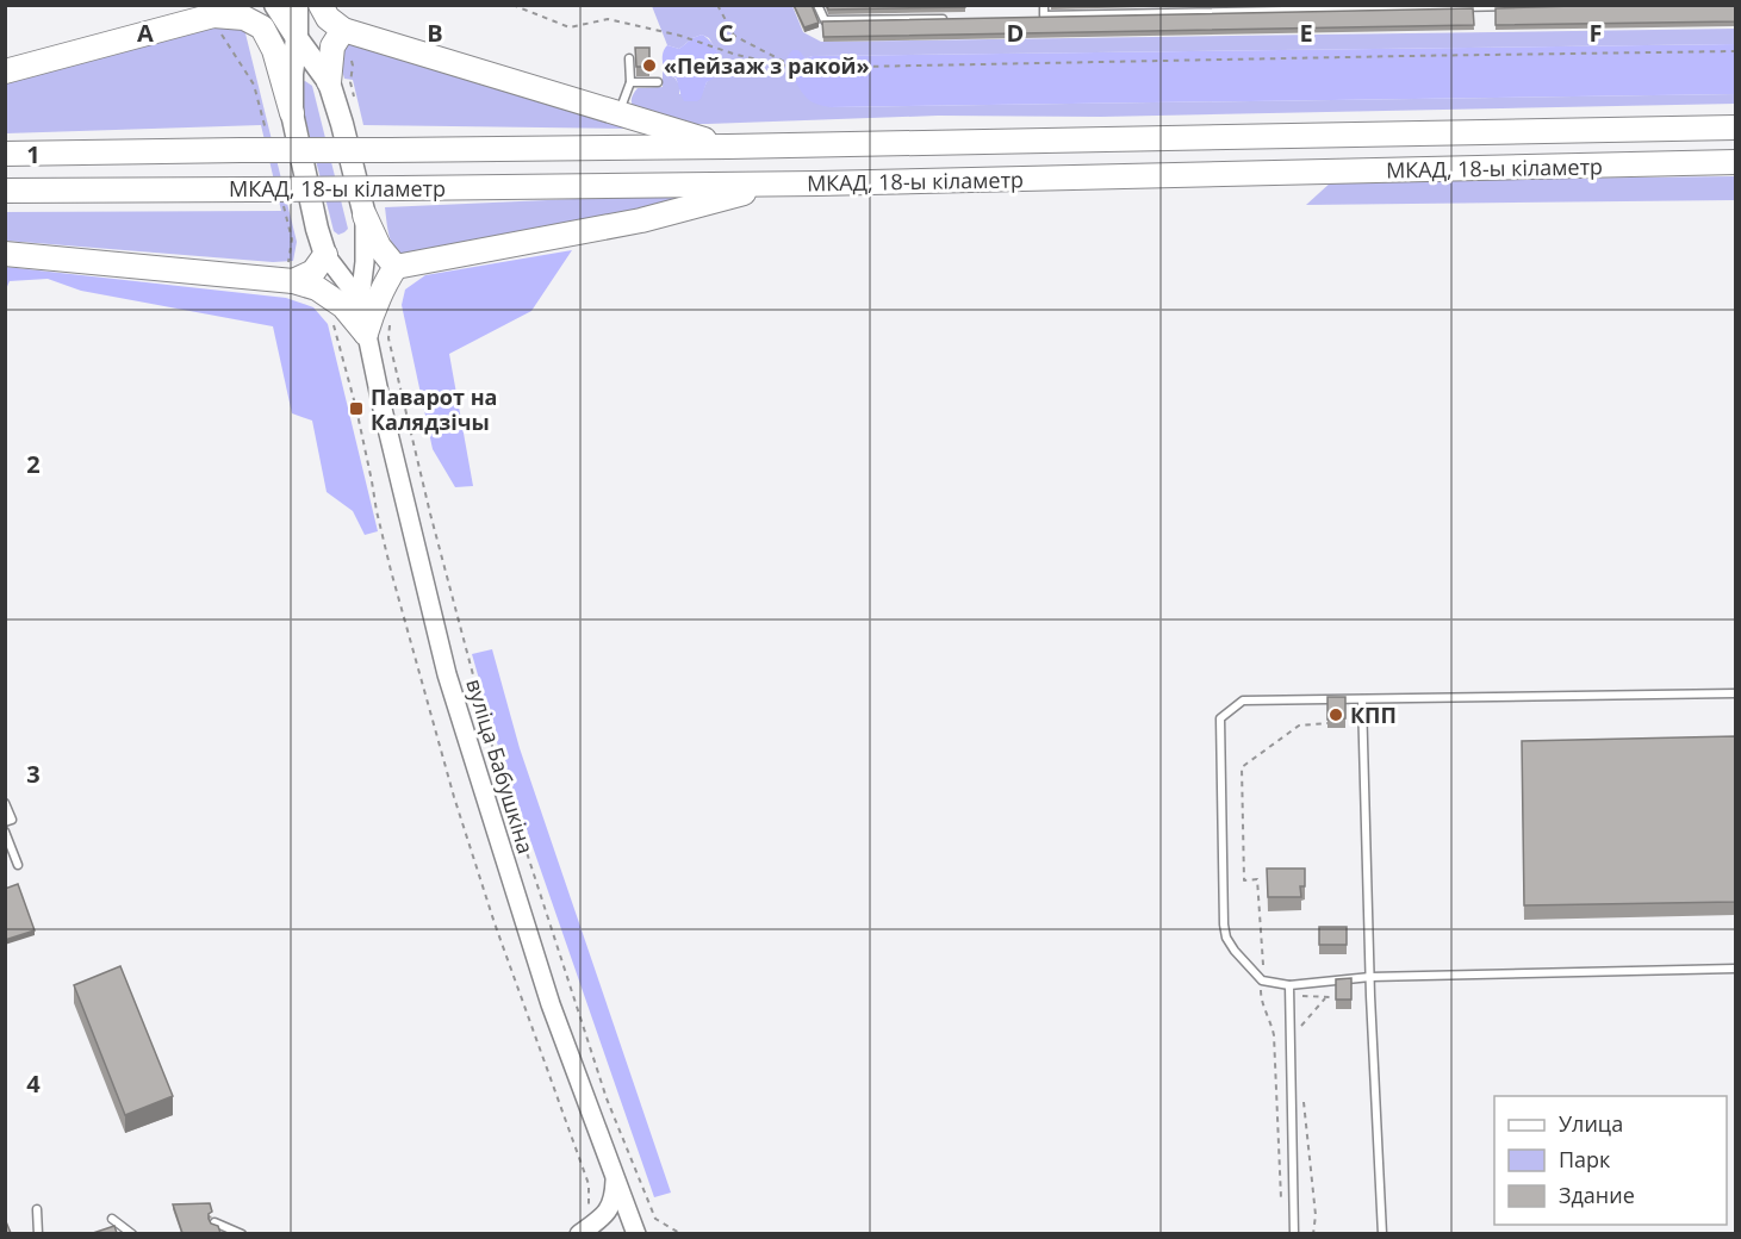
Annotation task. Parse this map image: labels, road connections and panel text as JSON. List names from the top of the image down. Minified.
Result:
{"streets":{"highway":["МКАД, 18-ы кіламетр"],"street":["вуліца Бабушкіна"]},"places":{"other":["«Пейзаж з ракой»","КПП"],"transit":["Паварот на Калядзічы"]},"legend":["Улица","Парк","Здание"],"grid":{"columns":["A","B","C","D","E","F"],"rows":["1","2","3","4"]}}
